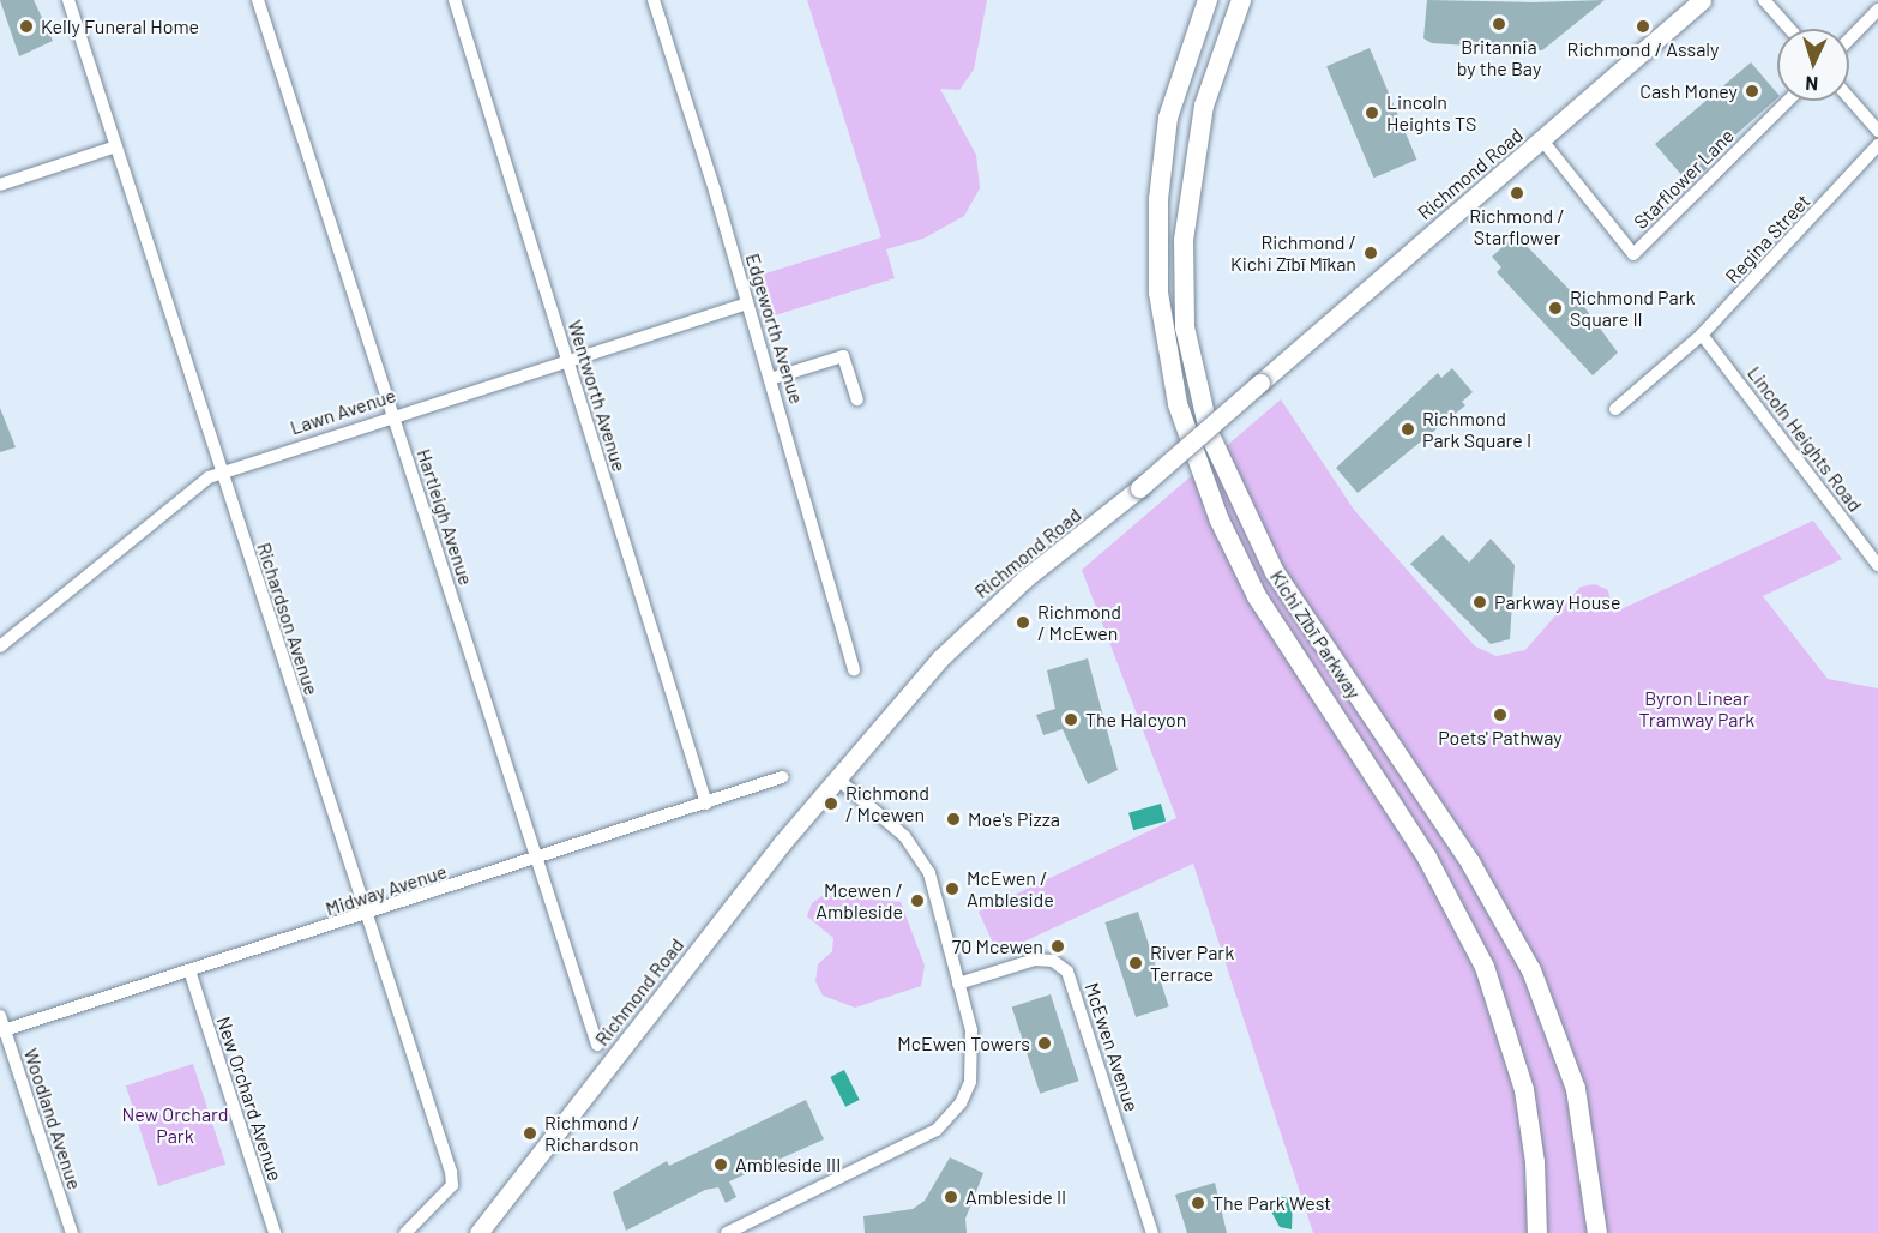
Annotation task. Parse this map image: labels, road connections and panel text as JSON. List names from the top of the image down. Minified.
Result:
{"streets":{"highway":["Kichi Zībī Parkway"],"main road":["Richmond Road"],"street":["Starflower Lane","Regina Street","Edgeworth Avenue","Wentworth Avenue","Lawn Avenue","Lincoln Heights Road","Hartleigh Avenue","Richardson Avenue","Midway Avenue","McEwen Avenue","New Orchard Avenue","Woodland Avenue"]},"crossings":[["Richmond Road","Starflower Lane"],["Regina Street","Lincoln Heights Road"],["Edgeworth Avenue","Lawn Avenue"],["Wentworth Avenue","Lawn Avenue"],["Wentworth Avenue","Midway Avenue"],["Lawn Avenue","Hartleigh Avenue"],["Lawn Avenue","Richardson Avenue"],["Hartleigh Avenue","Midway Avenue"],["Richardson Avenue","Midway Avenue"],["Midway Avenue","New Orchard Avenue"],["Midway Avenue","Woodland Avenue"]],"parks":["Byron Linear Tramway Park","New Orchard Park"],"places":["Britannia by the Bay","Kelly Funeral Home","Richmond / Assaly","Cash Money","Lincoln Heights TS","Richmond / Starflower","Richmond / Kichi Zībī Mīkan","Richmond Park Square II","Richmond Park Square I","Parkway House","Richmond / McEwen","Poets' Pathway","The Halcyon","Richmond / Mcewen","Moe's Pizza","McEwen / Ambleside","Mcewen / Ambleside","70 Mcewen","River Park Terrace","McEwen Towers","Richmond / Richardson","Ambleside III","Ambleside II","The Park West"],"north":"bottom"}
